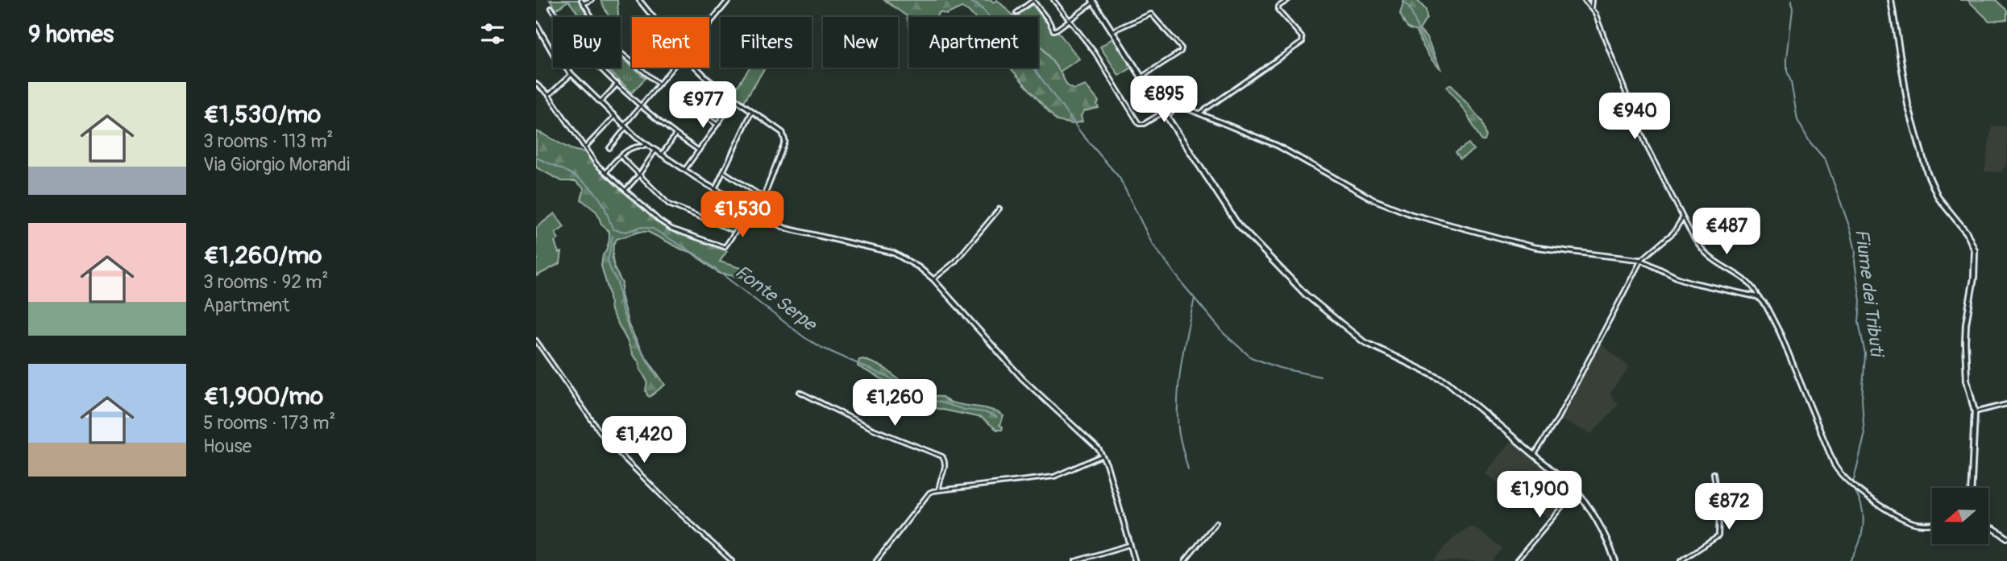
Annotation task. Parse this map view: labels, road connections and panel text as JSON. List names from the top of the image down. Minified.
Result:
{"water":["Fiume dei Tributi","Fonte Serpe"],"north":"left","page":{"heading":"9 homes","chip":["Buy","Rent","Filters","New","Apartment"],"list":[{"name":"€1,530/mo","note":"3 rooms · 113 m² · Via Giorgio Morandi"},{"name":"€1,260/mo","note":"3 rooms · 92 m² · Apartment"},{"name":"€1,900/mo","note":"5 rooms · 173 m² · House"}],"price":["€895","€977","€940","€1,530","€487","€1,260","€1,420","€1,900","€872"]}}
